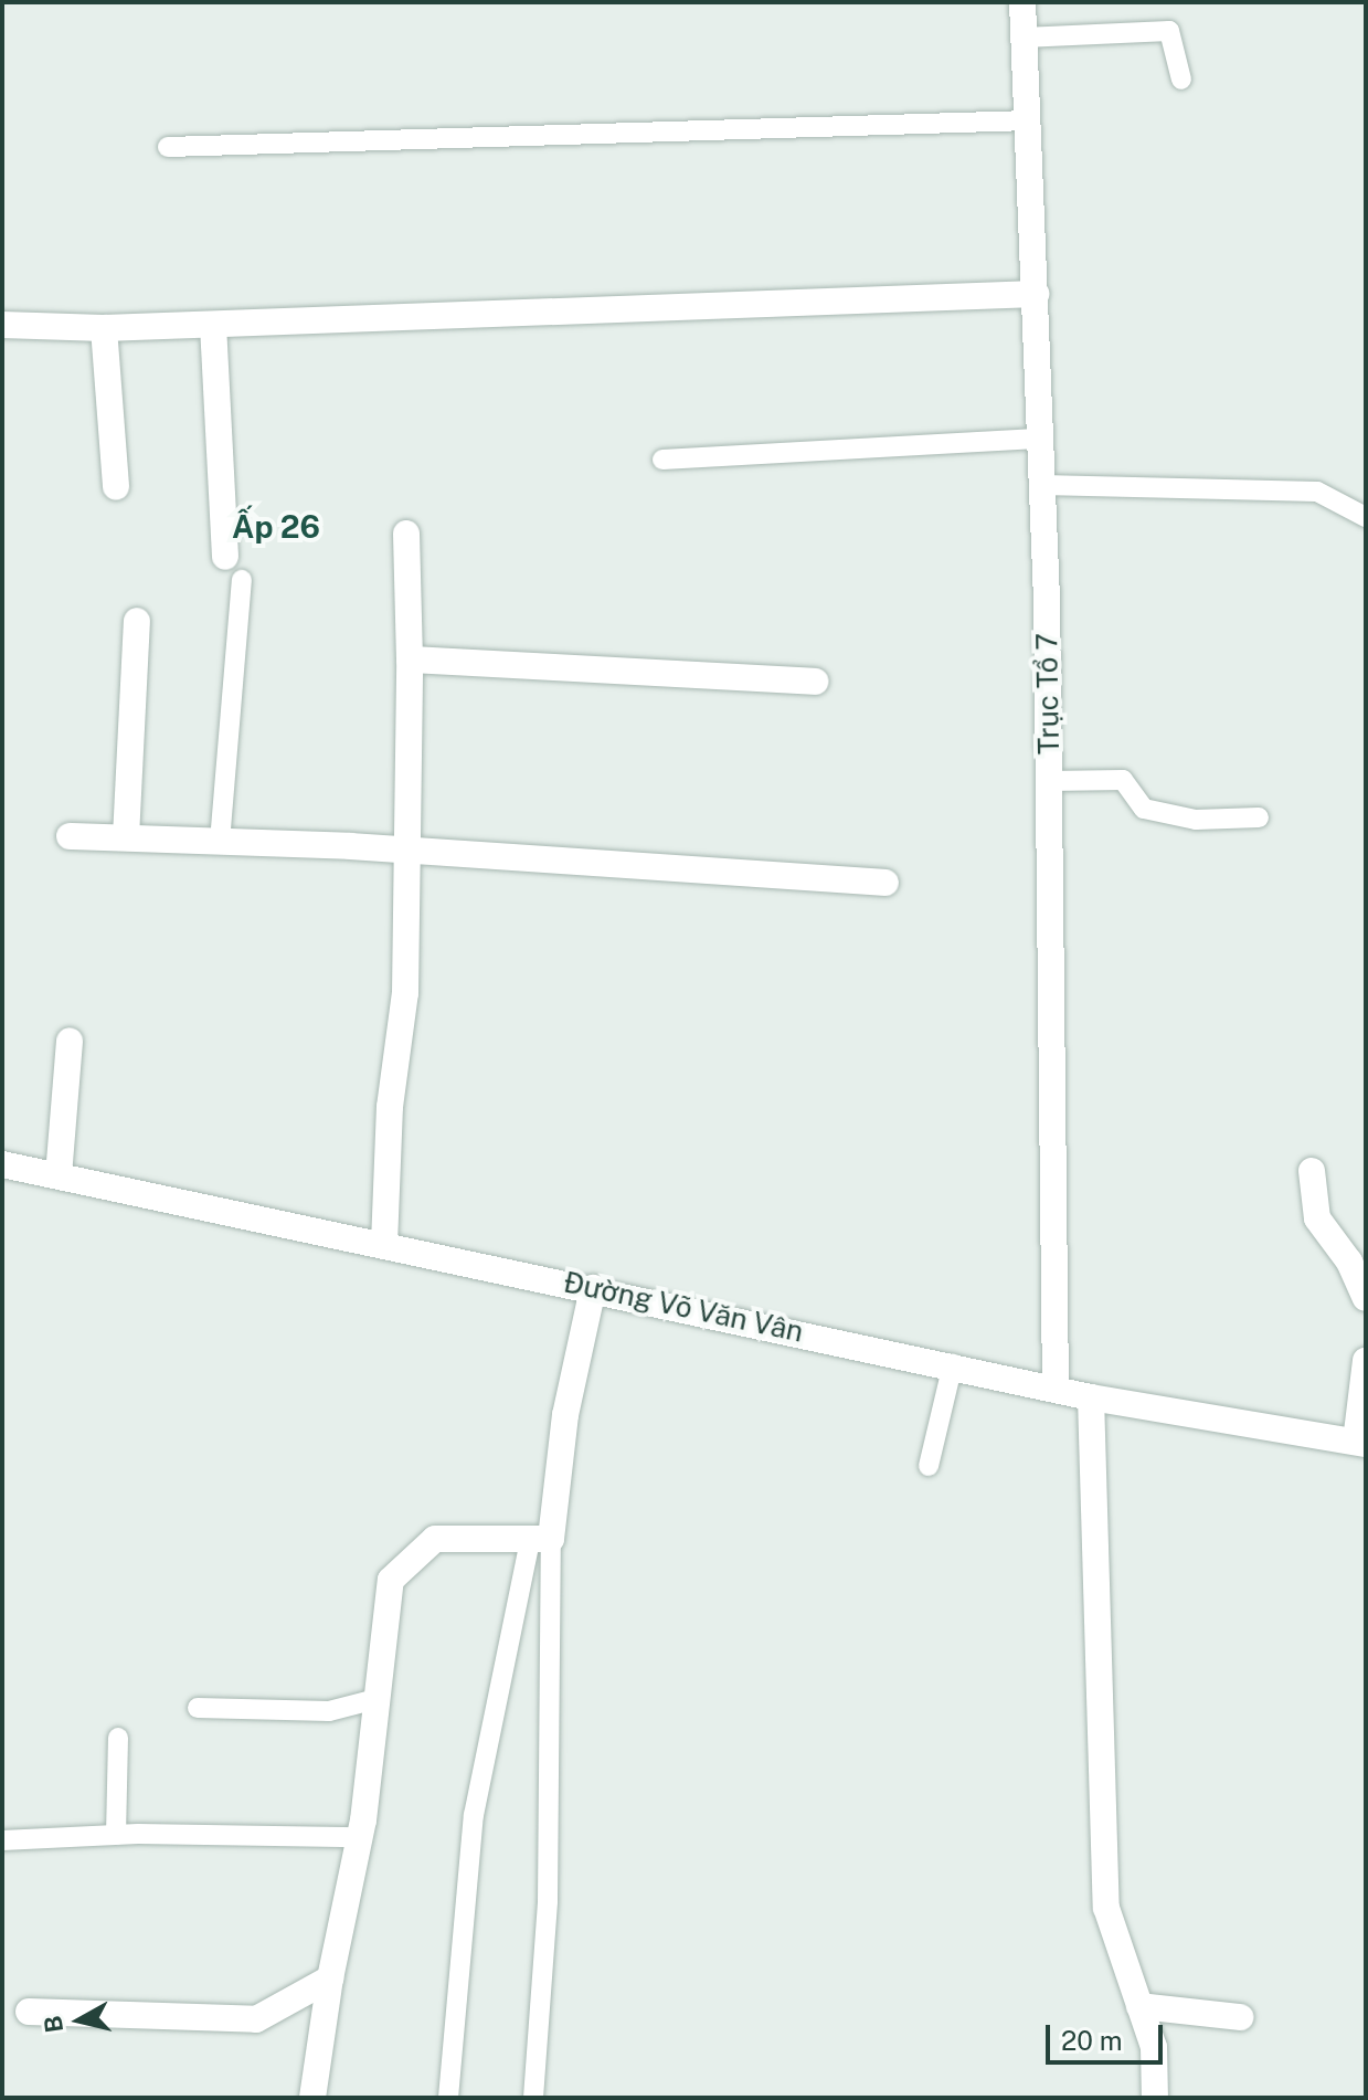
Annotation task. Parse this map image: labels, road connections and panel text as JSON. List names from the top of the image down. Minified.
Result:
{"streets":{"street":["Trục Tổ 7","Đường Võ Văn Vân"]},"crossings":[["Trục Tổ 7","Đường Võ Văn Vân"]],"districts":["Ấp 26"],"scale_bar":"20 m","north":"left"}
